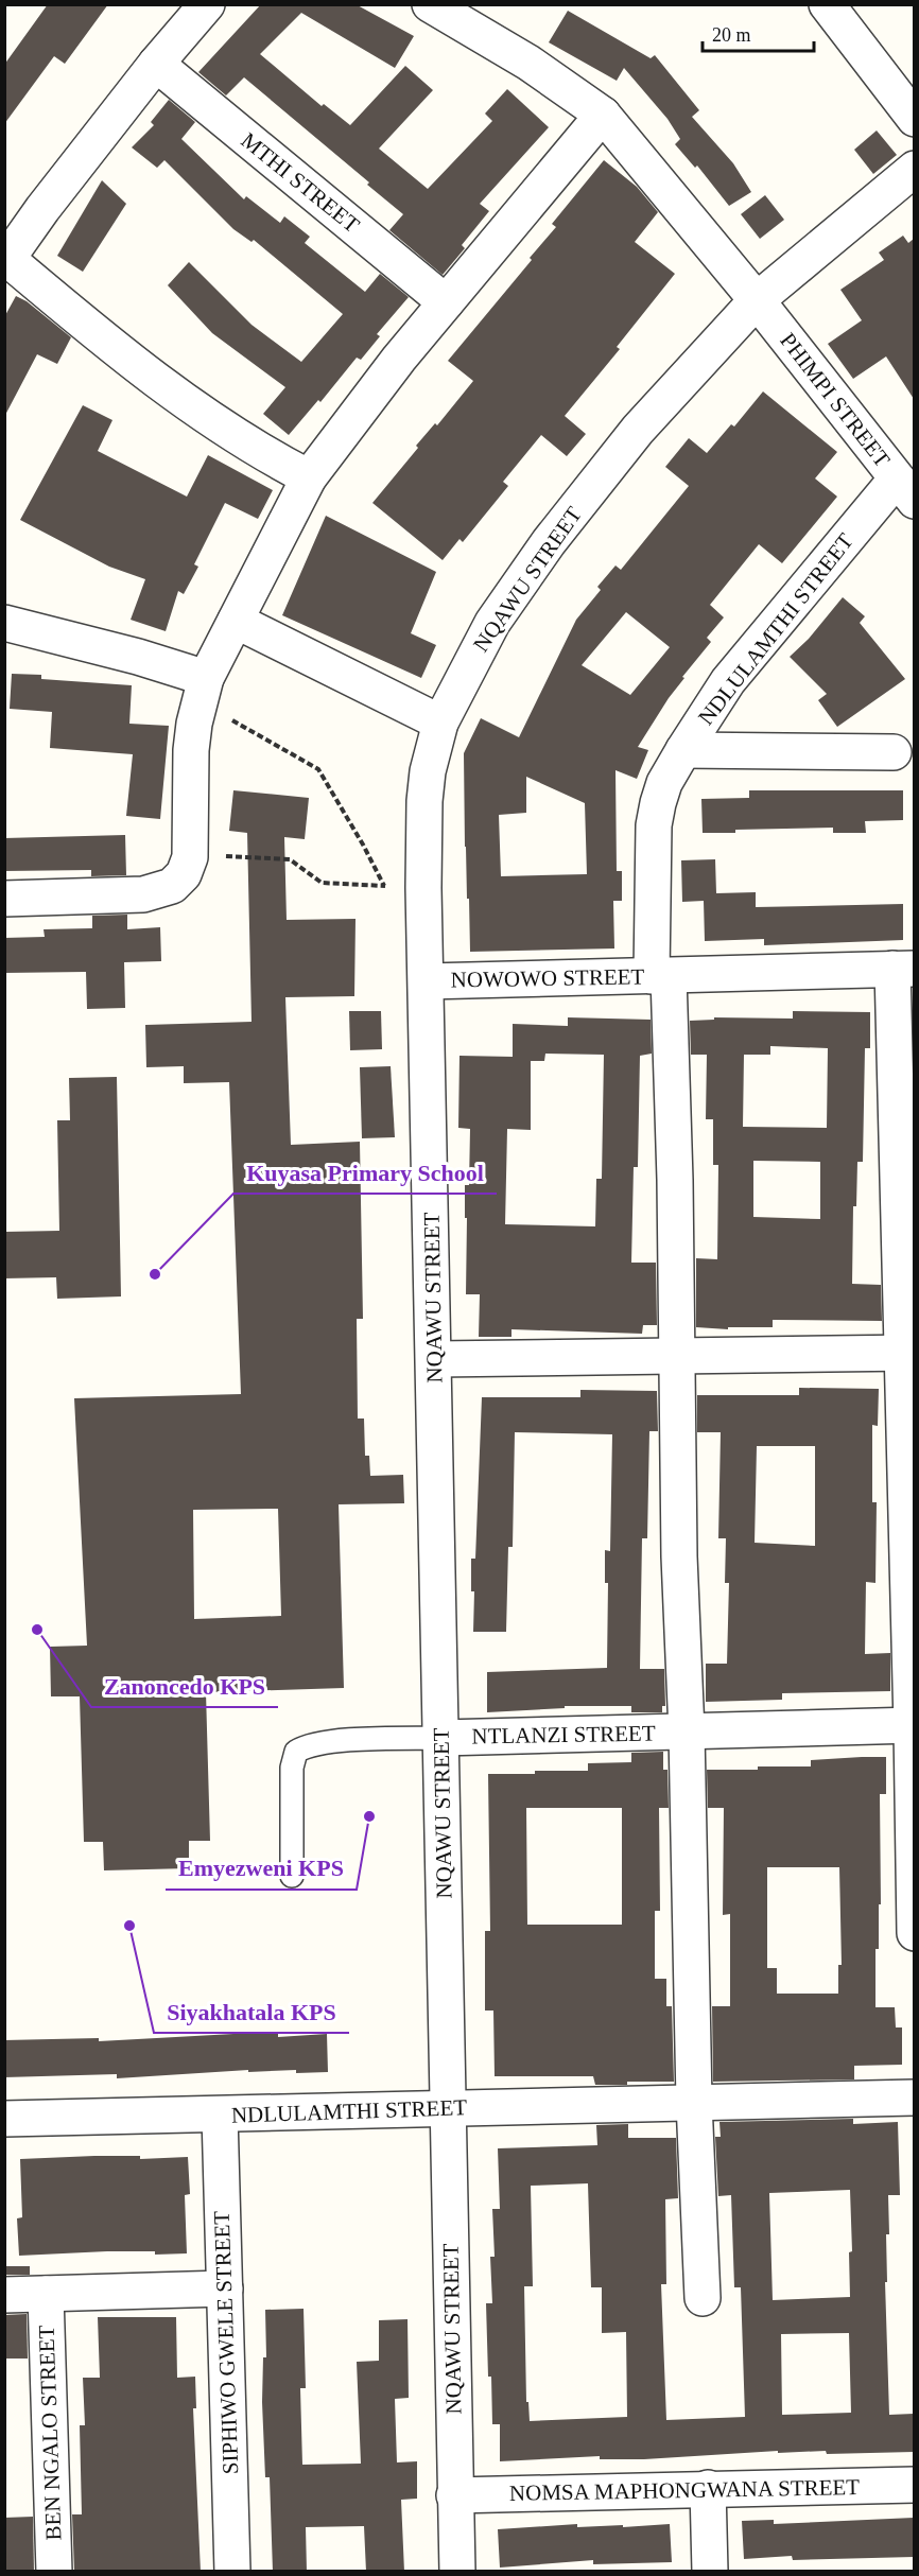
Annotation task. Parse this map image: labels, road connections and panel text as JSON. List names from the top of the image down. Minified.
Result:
{"streets":{"street":["MTHI STREET","PHIMPI STREET","NQAWU STREET","NDLULAMTHI STREET","NOWOWO STREET","NTLANZI STREET","SIPHIWO GWELE STREET","BEN NGALO STREET","NOMSA MAPHONGWANA STREET"]},"crossings":[["PHIMPI STREET","NQAWU STREET"],["PHIMPI STREET","NDLULAMTHI STREET"],["NQAWU STREET","NDLULAMTHI STREET"],["NQAWU STREET","NOWOWO STREET"],["NQAWU STREET","NTLANZI STREET"],["NQAWU STREET","NOMSA MAPHONGWANA STREET"],["NDLULAMTHI STREET","NOWOWO STREET"],["NDLULAMTHI STREET","NTLANZI STREET"],["NDLULAMTHI STREET","SIPHIWO GWELE STREET"],["NOWOWO STREET","NTLANZI STREET"]],"places":["Kuyasa Primary School","Zanoncedo KPS","Emyezweni KPS","Siyakhatala KPS"],"scale_bar":"20 m"}
